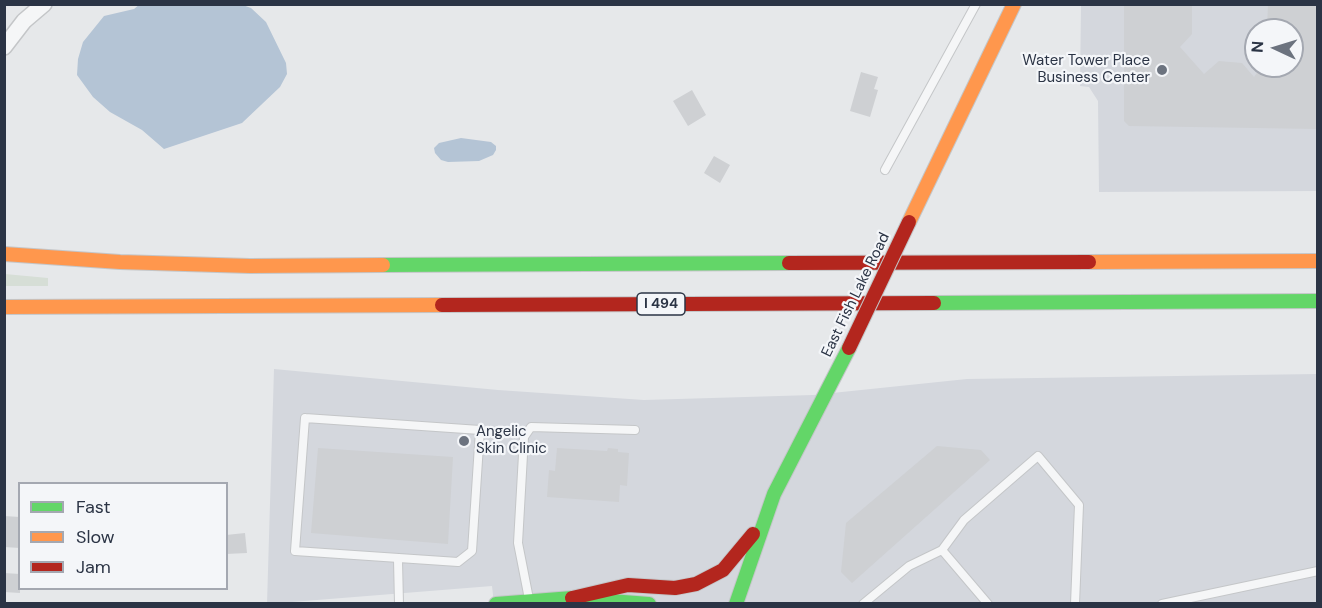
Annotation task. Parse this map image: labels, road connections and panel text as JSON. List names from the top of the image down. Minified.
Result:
{"streets":{"main road":["East Fish Lake Road","I 494"]},"places":["Water Tower Place Business Center","Angelic Skin Clinic"],"legend":["Fast","Slow","Jam"],"north":"left"}
